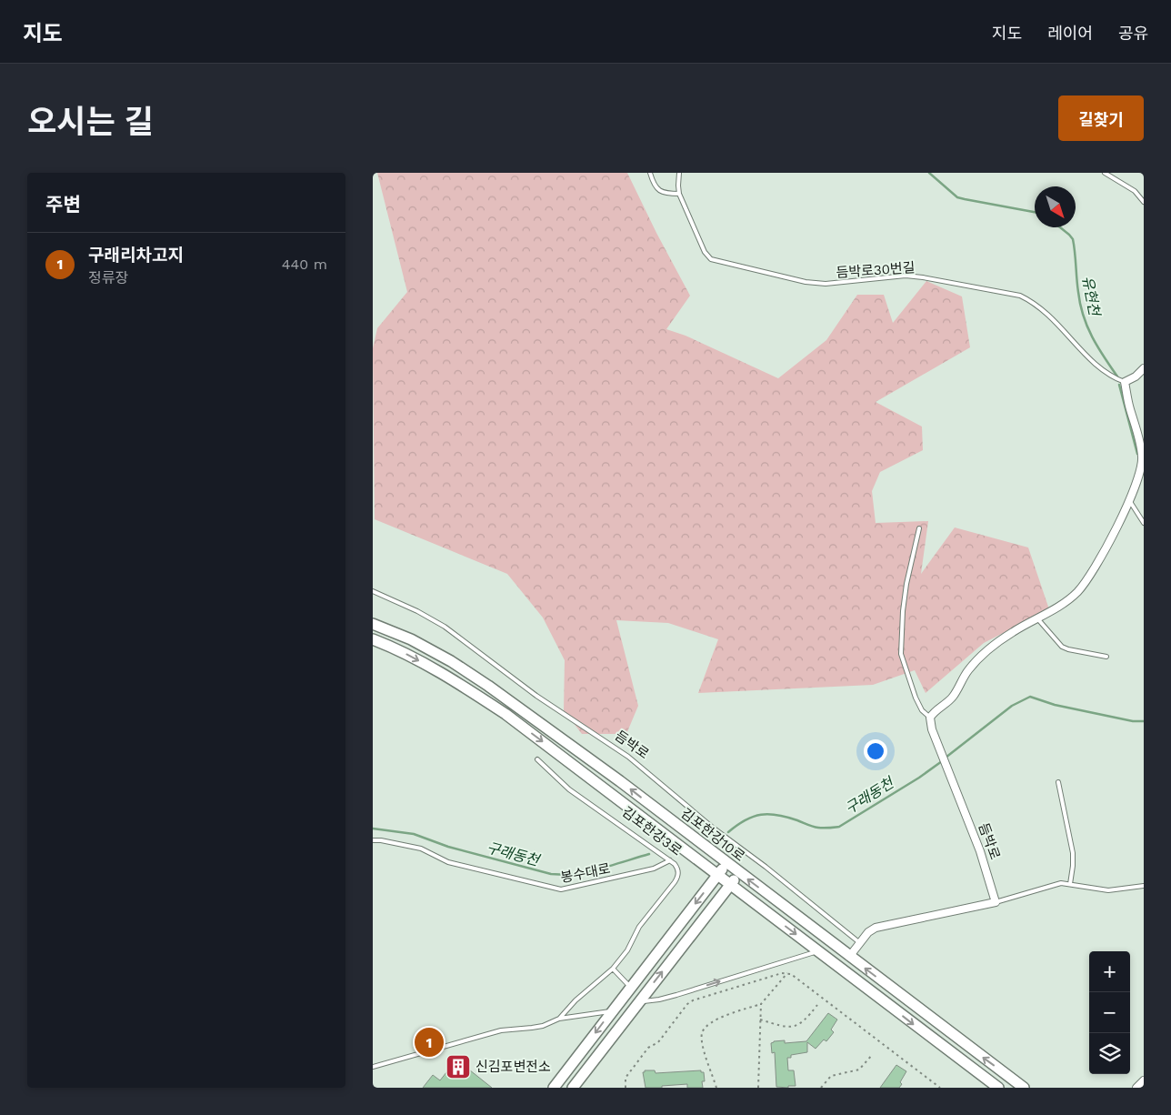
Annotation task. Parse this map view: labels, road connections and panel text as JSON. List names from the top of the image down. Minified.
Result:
{"streets":{"street":["듬박로","김포한강10로"],"lane":["듬박로30번길","김포한강3로","봉수대로"]},"crossings":[["김포한강3로","봉수대로"]],"water":["유현천","구래동천"],"places":{"building":["신김포변전소"]},"north":"bottom right","page":{"header":"지도","nav":["지도","레이어","공유"],"title":"오시는 길","buttons":"길찾기","heading":"주변","list":[{"mark":"1","name":"구래리차고지","note":"정류장","value":"440 m"}],"map_buttons":["+","−"],"pins":"1"}}
